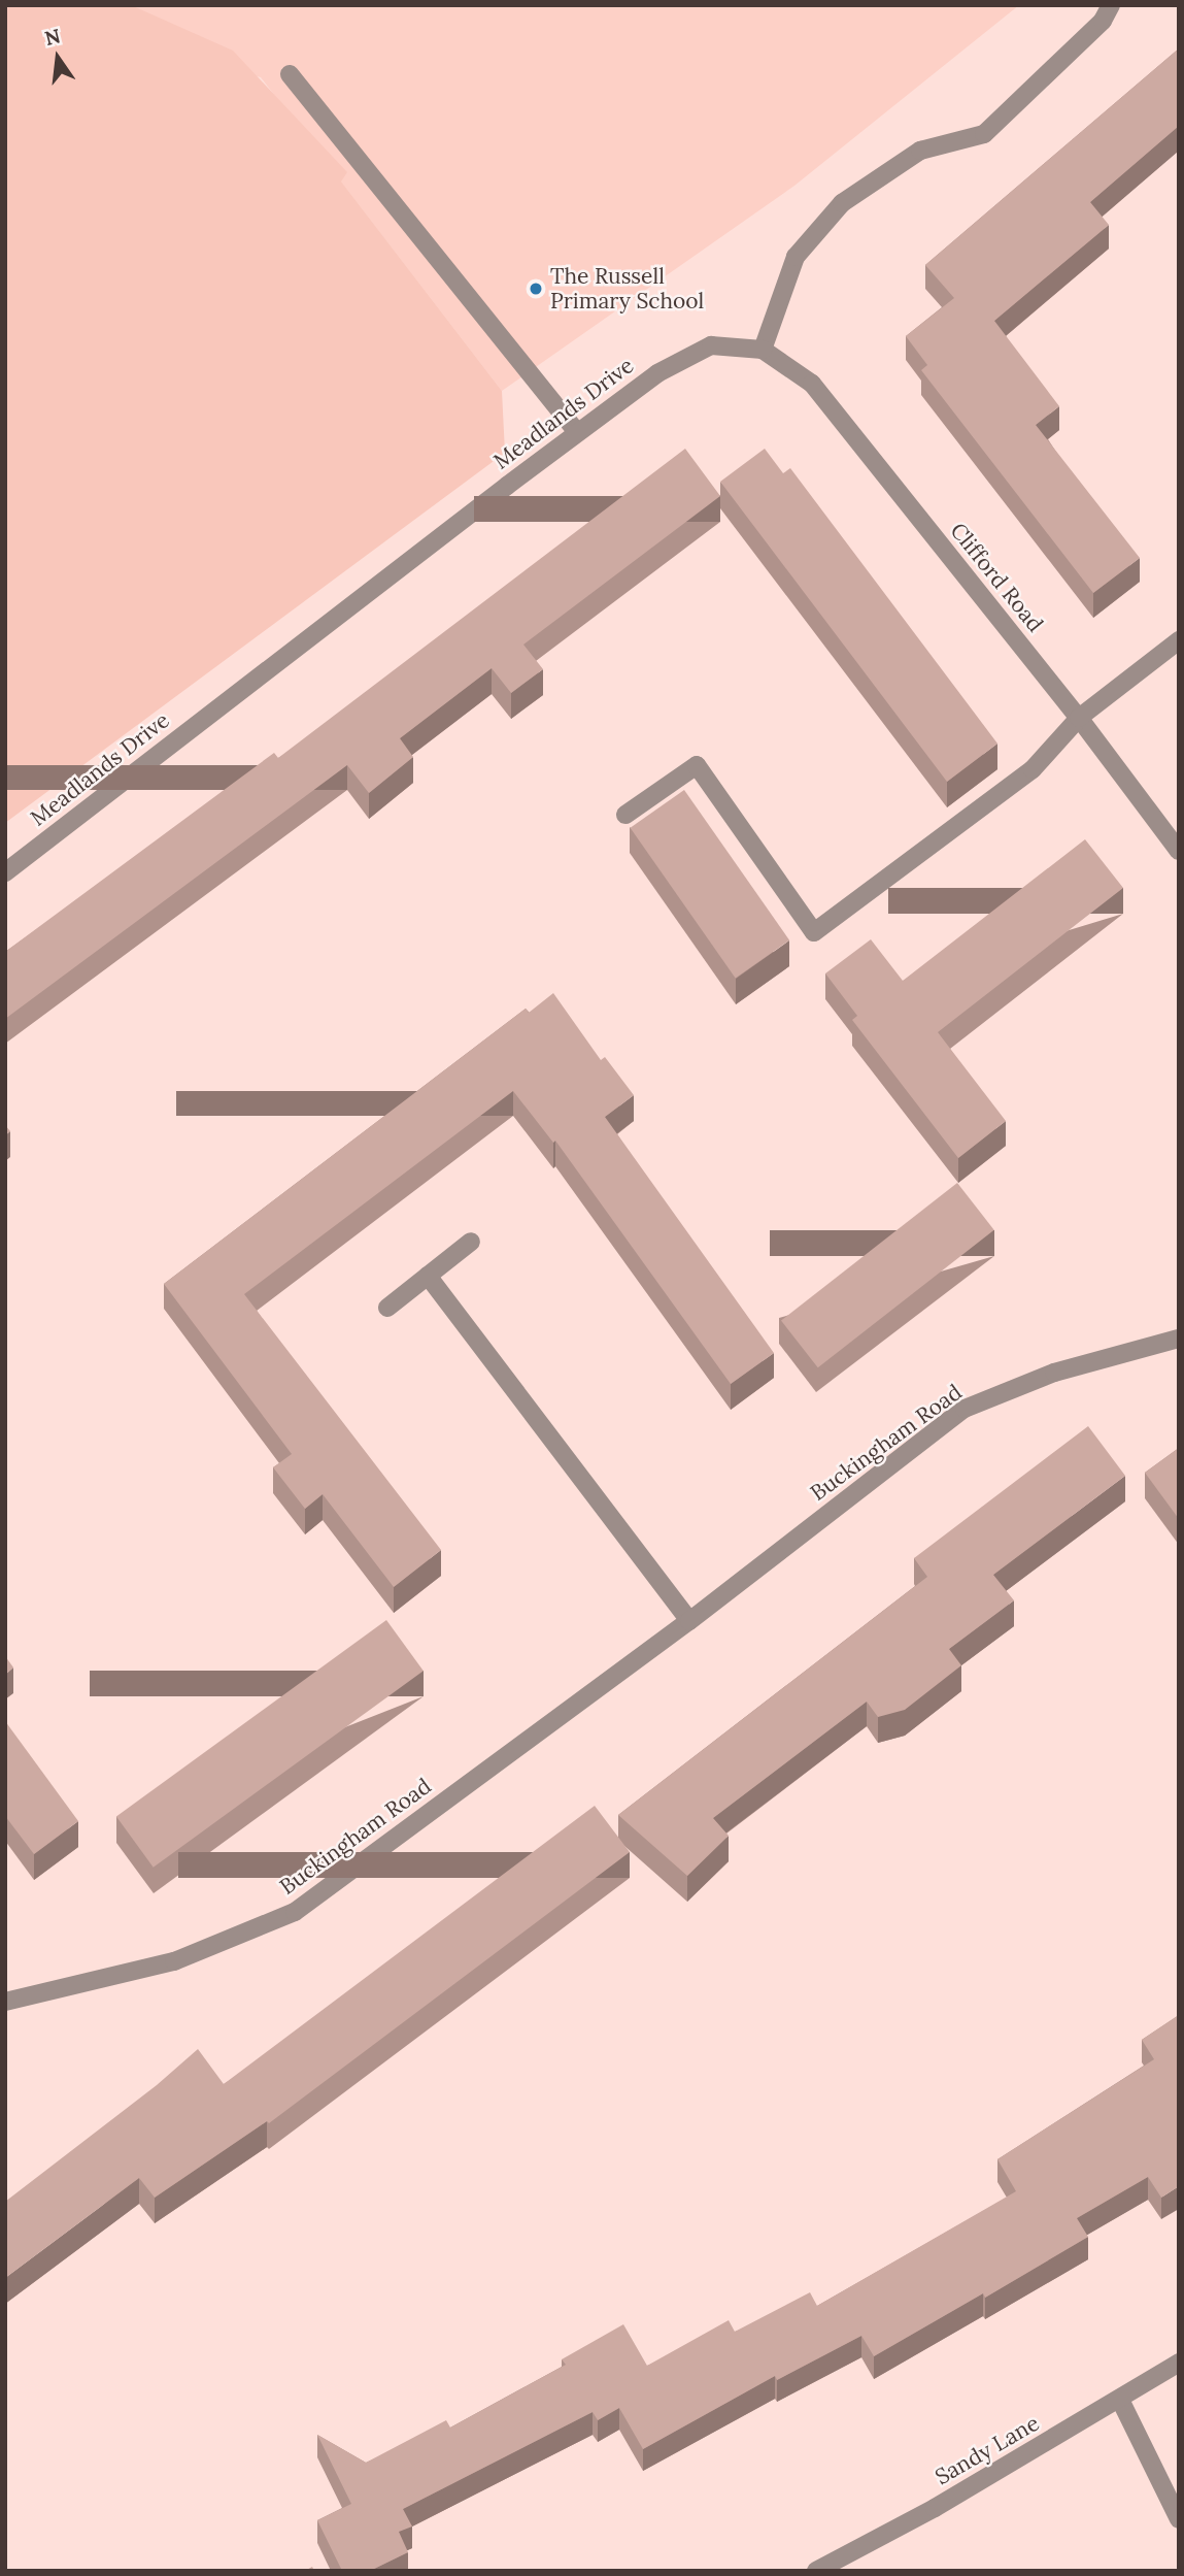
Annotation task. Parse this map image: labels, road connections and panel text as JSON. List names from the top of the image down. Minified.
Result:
{"streets":{"street":["Meadlands Drive","Clifford Road","Buckingham Road","Sandy Lane"]},"crossings":[["Meadlands Drive","Clifford Road"]],"places":["The Russell Primary School"],"north":"top"}
